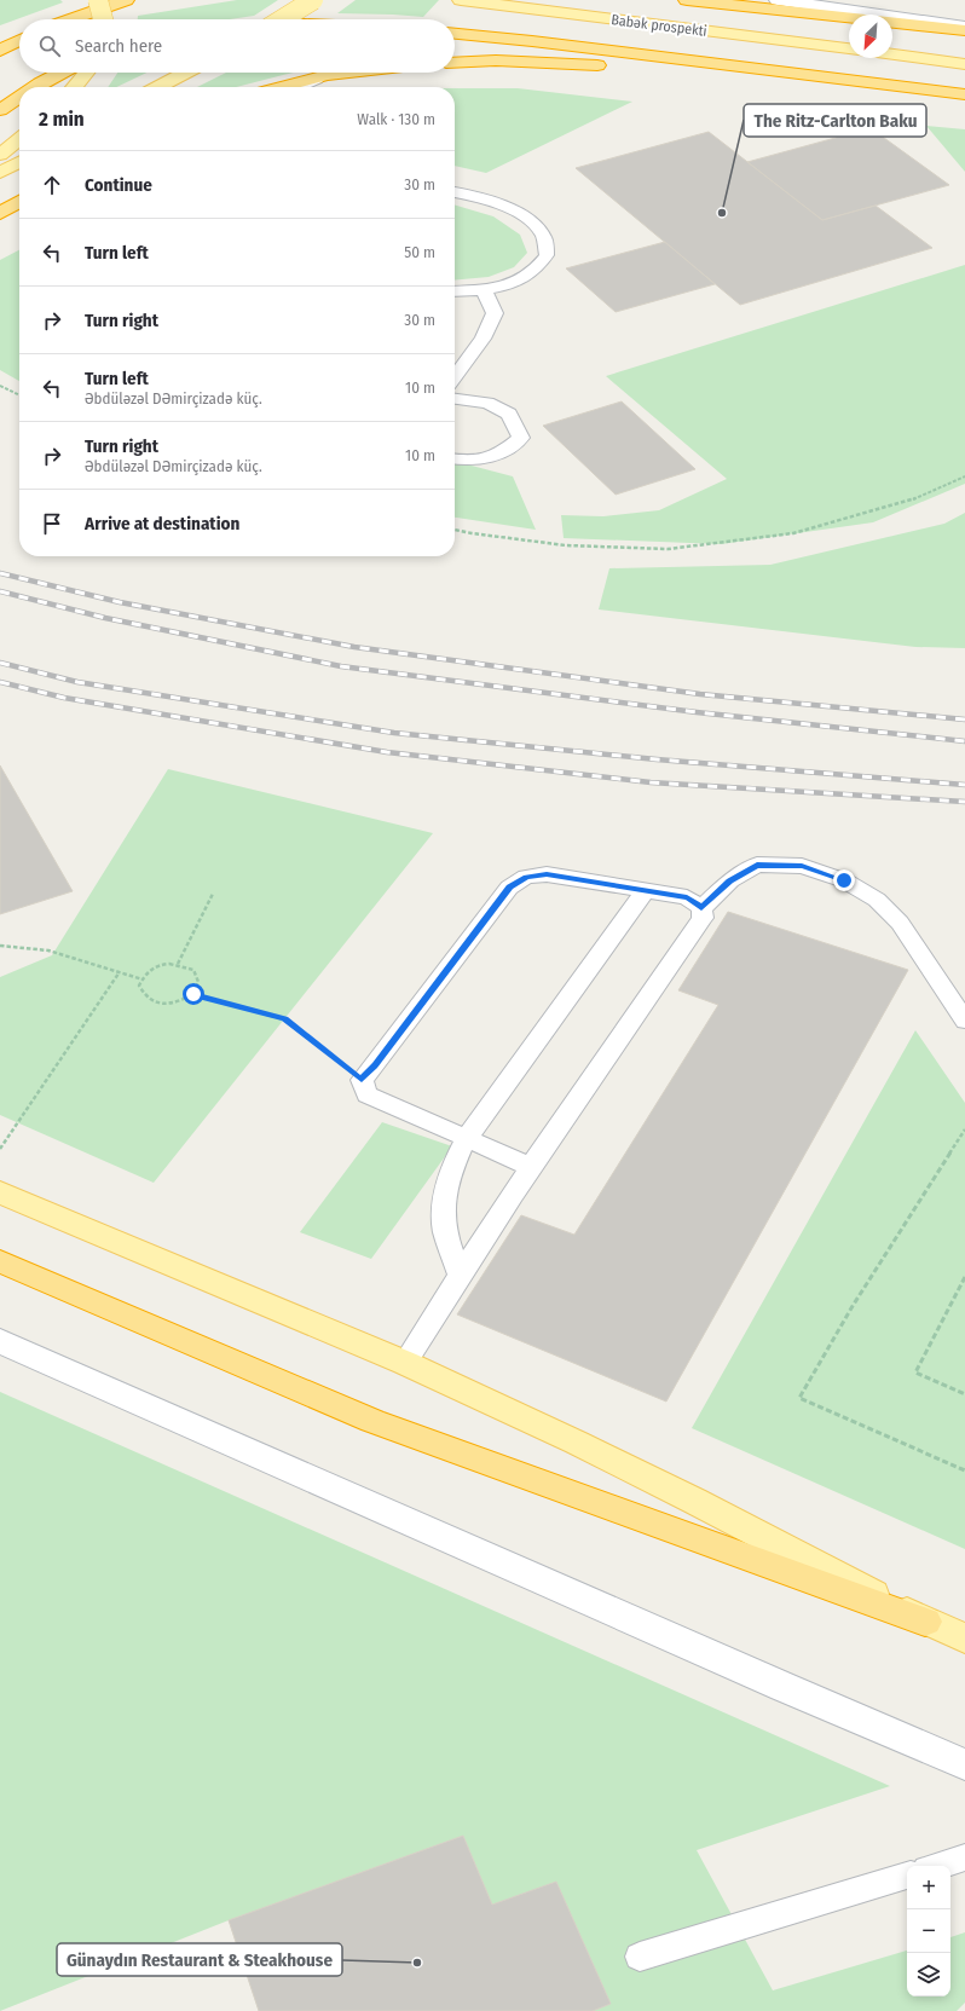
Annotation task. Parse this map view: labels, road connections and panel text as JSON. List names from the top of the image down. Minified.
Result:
{"streets":{"main road":["Babək prospekti"]},"places":["The Ritz-Carlton Baku","Günaydın Restaurant & Steakhouse"],"north":"bottom left","page":{"search":"Search here","heading":["2 min","Walk · 130 m"],"list":[["Continue","30 m"],["Turn left","50 m"],["Turn right","30 m"],["Turn left","Əbdüləzəl DƏmirçizadə küç.","10 m"],["Turn right","Əbdüləzəl DƏmirçizadə küç.","10 m"],"Arrive at destination"],"map_buttons":["+","−"]}}
